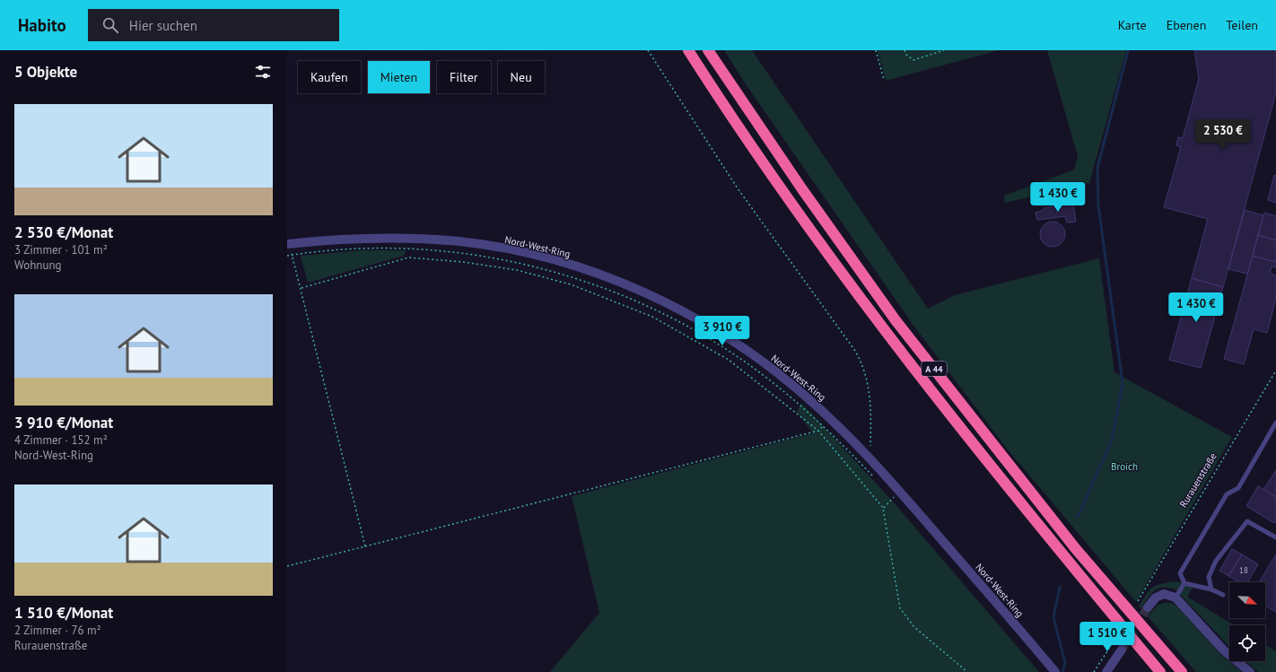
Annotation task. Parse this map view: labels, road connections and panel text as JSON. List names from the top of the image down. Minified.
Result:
{"streets":{"highway":["A 44"],"street":["Nord-West-Ring"],"path":["Rurauenstraße"]},"parks":["Broich"],"house_numbers":["18"],"north":"bottom right","page":{"header":"Habito","search":"Hier suchen","nav":["Karte","Ebenen","Teilen"],"heading":"5 Objekte","chip":["Kaufen","Mieten","Filter","Neu"],"list":[{"name":"2 530 €/Monat","note":"3 Zimmer · 101 m² · Wohnung"},{"name":"3 910 €/Monat","note":"4 Zimmer · 152 m² · Nord-West-Ring"},{"name":"1 510 €/Monat","note":"2 Zimmer · 76 m² · Rurauenstraße"}],"price":["2 530 €","1 430 €","1 430 €","3 910 €","1 510 €"]}}
